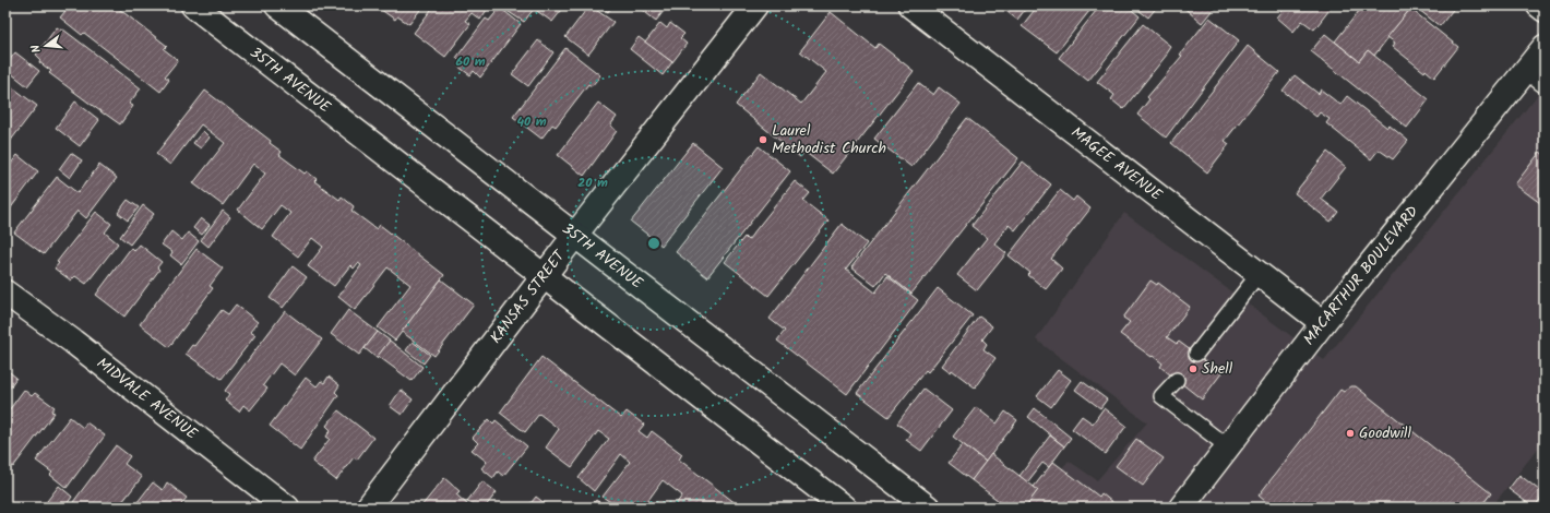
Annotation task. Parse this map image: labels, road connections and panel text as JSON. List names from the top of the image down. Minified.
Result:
{"streets":{"main road":["35TH AVENUE","MAGEE AVENUE","MACARTHUR BOULEVARD","KANSAS STREET","MIDVALE AVENUE"]},"crossings":[["35TH AVENUE","KANSAS STREET"],["MAGEE AVENUE","MACARTHUR BOULEVARD"]],"places":["Laurel Methodist Church","Shell","Goodwill"],"north":"left","rings":["60 m","40 m","20 m"]}
